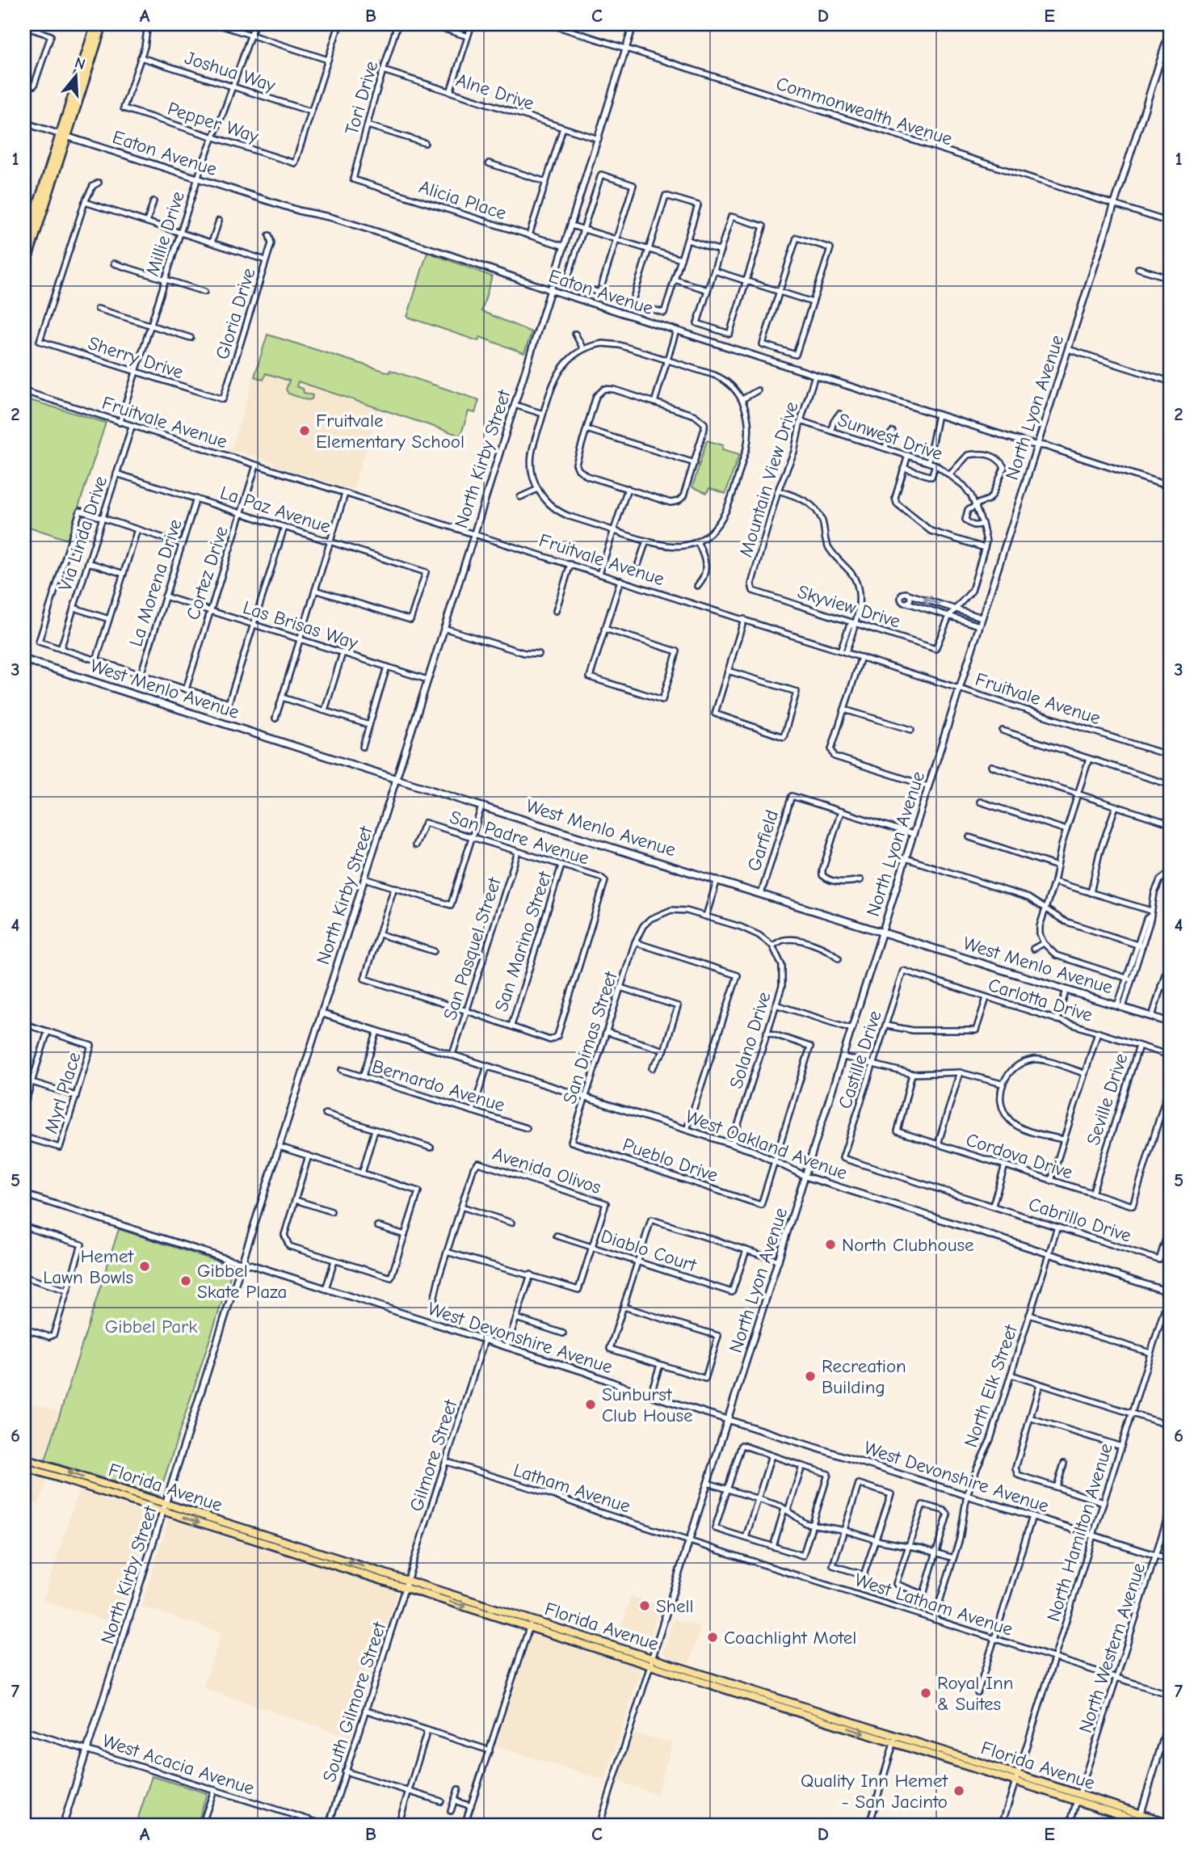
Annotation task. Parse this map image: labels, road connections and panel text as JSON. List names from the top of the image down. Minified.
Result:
{"streets":{"main road":["West Menlo Avenue","Florida Avenue"],"street":["Joshua Way","Alne Drive","Tori Drive","Commonwealth Avenue","Pepper Way","Eaton Avenue","Alicia Place","Millie Drive","Gloria Drive","Sherry Drive","North Lyon Avenue","Fruitvale Avenue","Sunwest Drive","North Kirby Street","Mountain View Drive","La Paz Avenue","Via Linda Drive","Cortez Drive","La Morena Drive","Skyview Drive","Las Brisas Way","San Padre Avenue","Garfield","San Marino Street","San Pasquel Street","Carlotta Drive","San Dimas Street","Solano Drive","Castille Drive","Bernardo Avenue","Myrl Place","Seville Drive","West Oakland Avenue","Cordova Drive","Pueblo Drive","Avenida Olivos","Cabrillo Drive","Diablo Court","West Devonshire Avenue","North Elk Street","Gilmore Street","Latham Avenue","North Hamilton Avenue","West Latham Avenue","North Western Avenue","South Gilmore Street","West Acacia Avenue"]},"crossings":[["Joshua Way","Pepper Way"],["Joshua Way","Millie Drive"],["Alne Drive","Tori Drive"],["Alne Drive","North Kirby Street"],["Tori Drive","Alicia Place"],["Commonwealth Avenue","North Lyon Avenue"],["Commonwealth Avenue","North Kirby Street"],["Pepper Way","Millie Drive"],["Eaton Avenue","Millie Drive"],["Eaton Avenue","North Lyon Avenue"],["Eaton Avenue","North Kirby Street"],["Eaton Avenue","Mountain View Drive"],["Alicia Place","North Kirby Street"],["Millie Drive","Sherry Drive"],["Millie Drive","Fruitvale Avenue"],["Gloria Drive","Sherry Drive"],["North Lyon Avenue","Fruitvale Avenue"],["North Lyon Avenue","West Menlo Avenue"],["North Lyon Avenue","West Oakland Avenue"],["North Lyon Avenue","West Devonshire Avenue"],["North Lyon Avenue","Florida Avenue"],["North Lyon Avenue","Latham Avenue"],["North Lyon Avenue","West Latham Avenue"],["Fruitvale Avenue","North Kirby Street"],["Fruitvale Avenue","Via Linda Drive"],["Fruitvale Avenue","Cortez Drive"],["Sunwest Drive","Mountain View Drive"],["Sunwest Drive","Skyview Drive"],["North Kirby Street","Las Brisas Way"],["North Kirby Street","West Menlo Avenue"],["North Kirby Street","West Oakland Avenue"],["North Kirby Street","West Devonshire Avenue"],["North Kirby Street","Florida Avenue"],["North Kirby Street","West Acacia Avenue"],["Mountain View Drive","Skyview Drive"],["La Paz Avenue","Via Linda Drive"],["La Paz Avenue","Cortez Drive"],["La Paz Avenue","La Morena Drive"],["Cortez Drive","Las Brisas Way"],["La Morena Drive","Las Brisas Way"],["West Menlo Avenue","Garfield"],["San Padre Avenue","San Marino Street"],["San Padre Avenue","San Pasquel Street"],["San Pasquel Street","West Oakland Avenue"],["Carlotta Drive","Castille Drive"],["Carlotta Drive","Seville Drive"],["San Dimas Street","Solano Drive"],["San Dimas Street","West Oakland Avenue"],["San Dimas Street","Pueblo Drive"],["Solano Drive","West Oakland Avenue"],["Castille Drive","Cabrillo Drive"],["Seville Drive","Cordova Drive"],["West Oakland Avenue","Pueblo Drive"],["West Oakland Avenue","North Elk Street"],["West Oakland Avenue","North Hamilton Avenue"],["Avenida Olivos","Diablo Court"],["Cabrillo Drive","North Elk Street"],["West Devonshire Avenue","North Elk Street"],["West Devonshire Avenue","Gilmore Street"],["West Devonshire Avenue","North Hamilton Avenue"],["West Devonshire Avenue","North Western Avenue"],["North Elk Street","West Latham Avenue"],["Gilmore Street","Florida Avenue"],["Gilmore Street","Latham Avenue"],["Gilmore Street","South Gilmore Street"],["Florida Avenue","North Hamilton Avenue"],["Florida Avenue","North Western Avenue"],["Florida Avenue","South Gilmore Street"],["Latham Avenue","West Latham Avenue"],["North Hamilton Avenue","West Latham Avenue"],["West Latham Avenue","North Western Avenue"]],"parks":["Gibbel Park"],"places":["Fruitvale Elementary School","North Clubhouse","Hemet Lawn Bowls","Gibbel Skate Plaza","Recreation Building","Sunburst Club House","Shell","Coachlight Motel","Royal Inn & Suites","Quality Inn Hemet - San Jacinto"],"north":"top","grid":{"columns":["A","B","C","D","E"],"rows":["1","2","3","4","5","6","7"]}}
